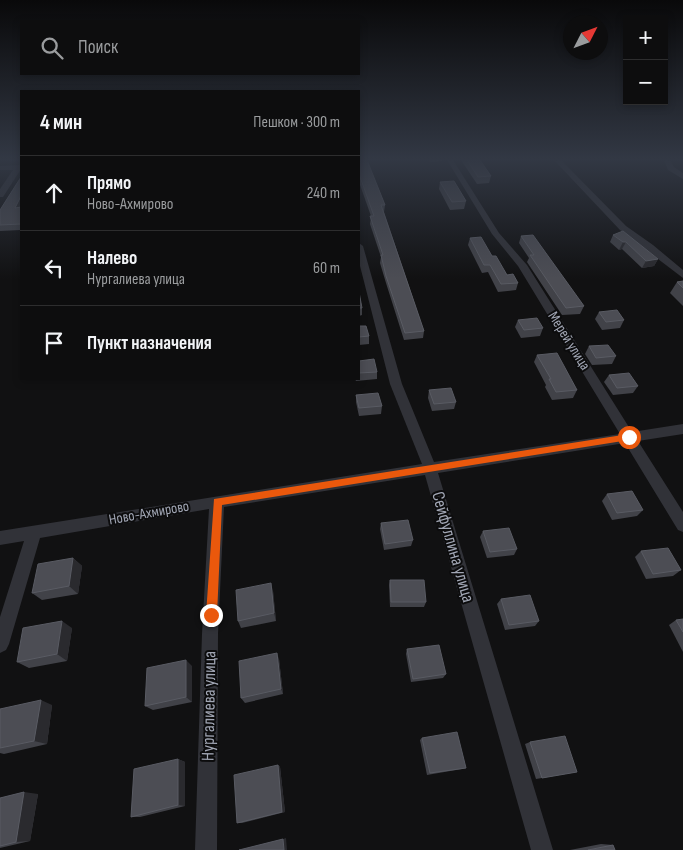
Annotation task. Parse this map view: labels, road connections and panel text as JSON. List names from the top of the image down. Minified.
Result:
{"streets":{"street":["Мерей улица","Ново-Ахмирово","Сейфуллина улица","Нургалиева улица"]},"crossings":[["Мерей улица","Ново-Ахмирово"],["Ново-Ахмирово","Сейфуллина улица"],["Ново-Ахмирово","Нургалиева улица"]],"north":"top right","page":{"map_buttons":["+","−"],"search":"Поиск","heading":["4 мин","Пешком · 300 m"],"list":[["Прямо","Ново-Ахмирово","240 m"],["Налево","Нургалиева улица","60 m"],"Пункт назначения"]}}
